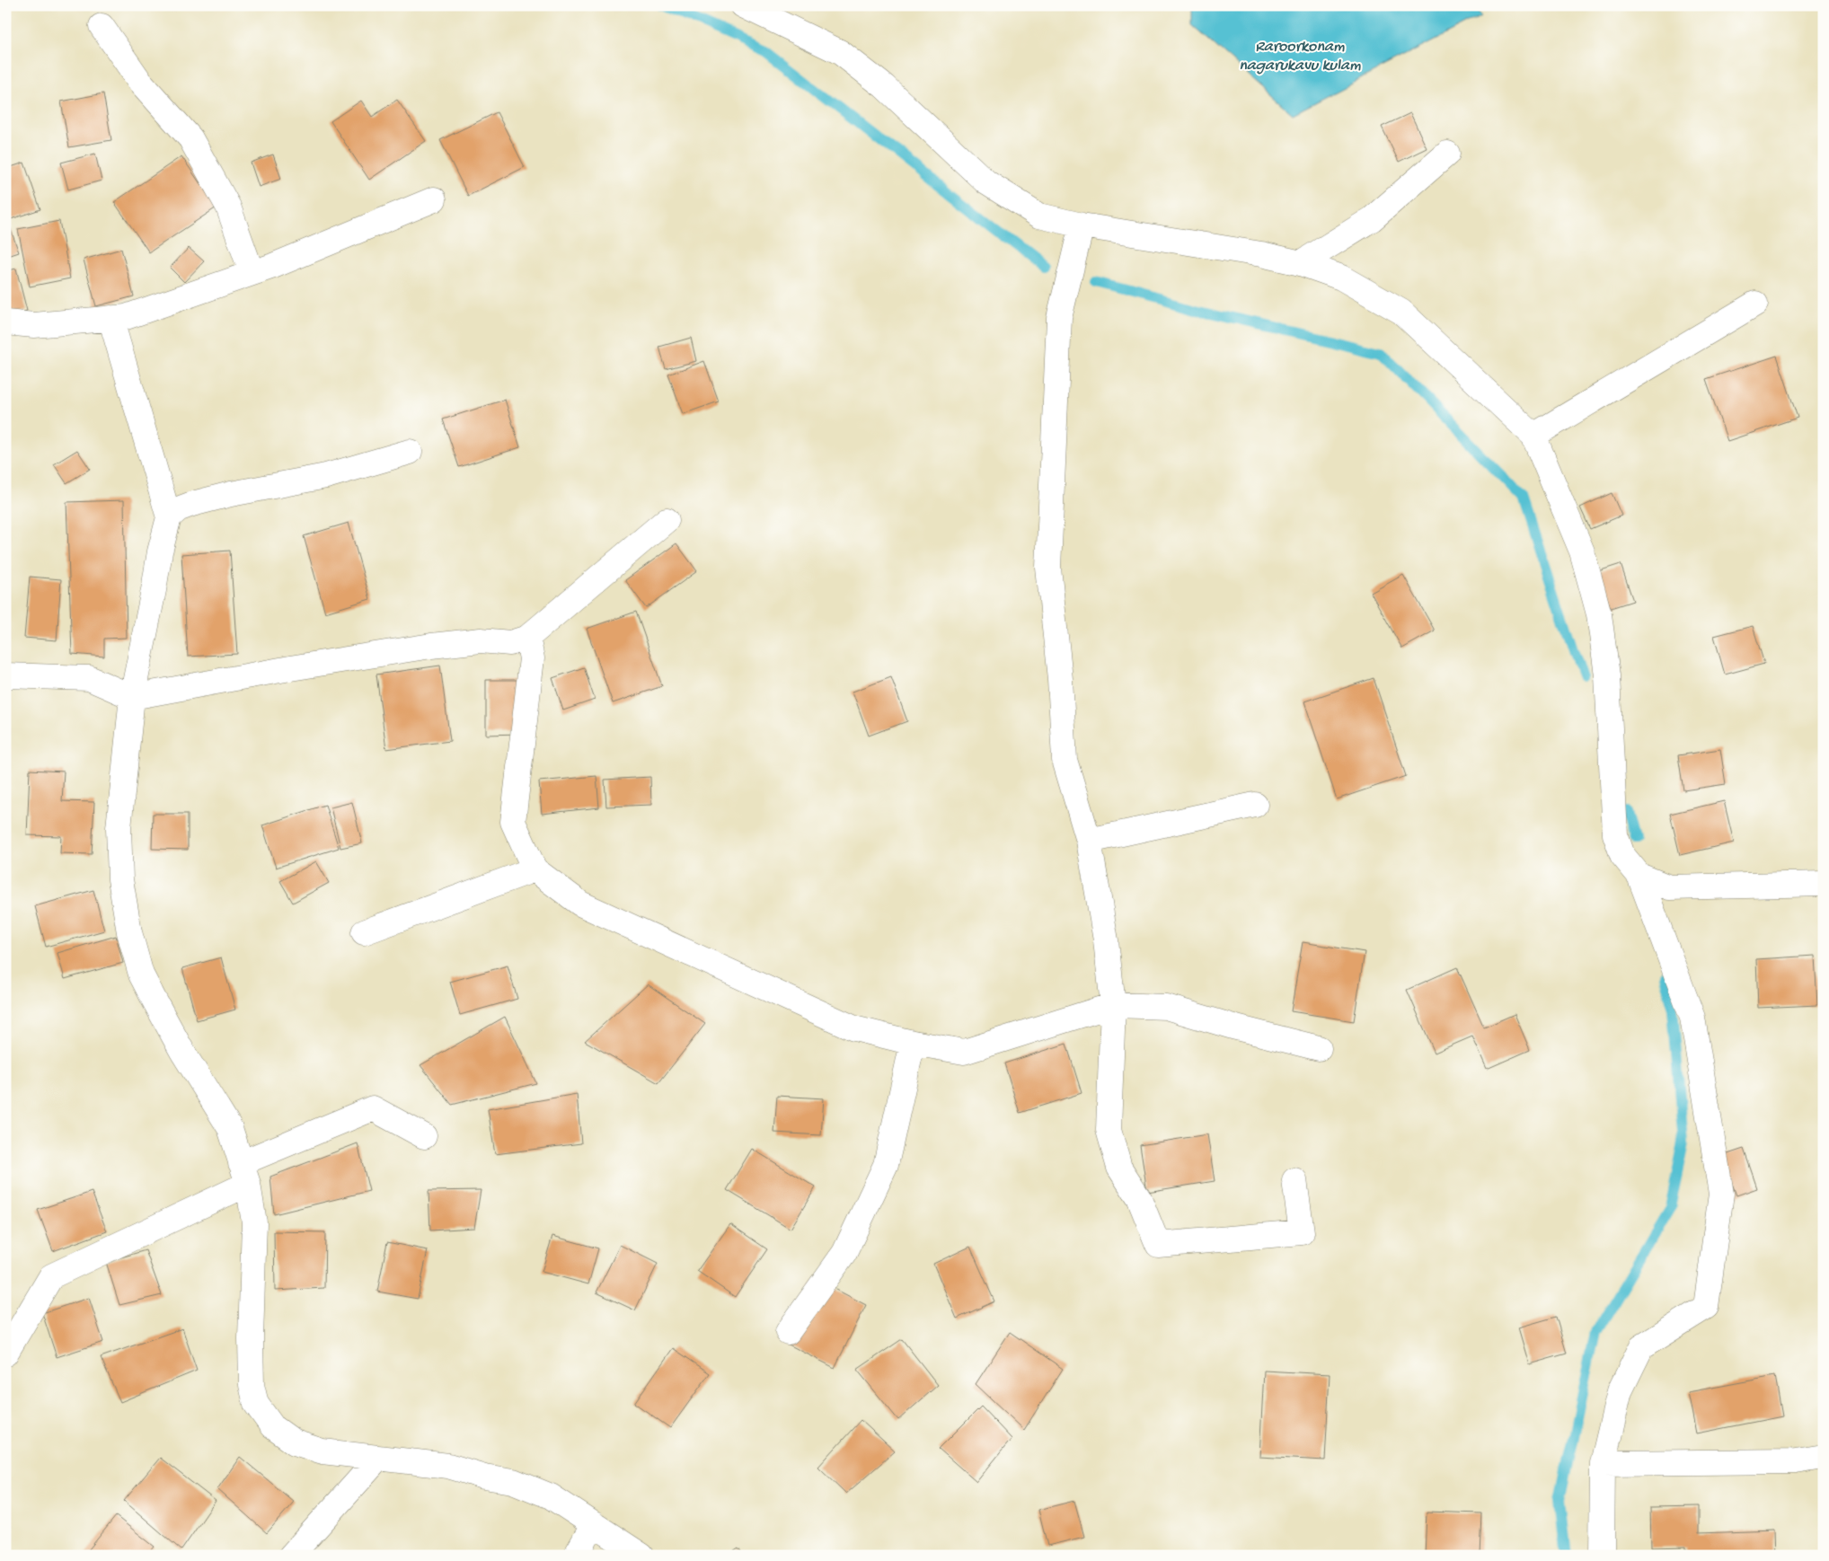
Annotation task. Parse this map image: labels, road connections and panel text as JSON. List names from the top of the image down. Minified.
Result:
{"water":["Raroorkonam nagarukavu kulam"]}
